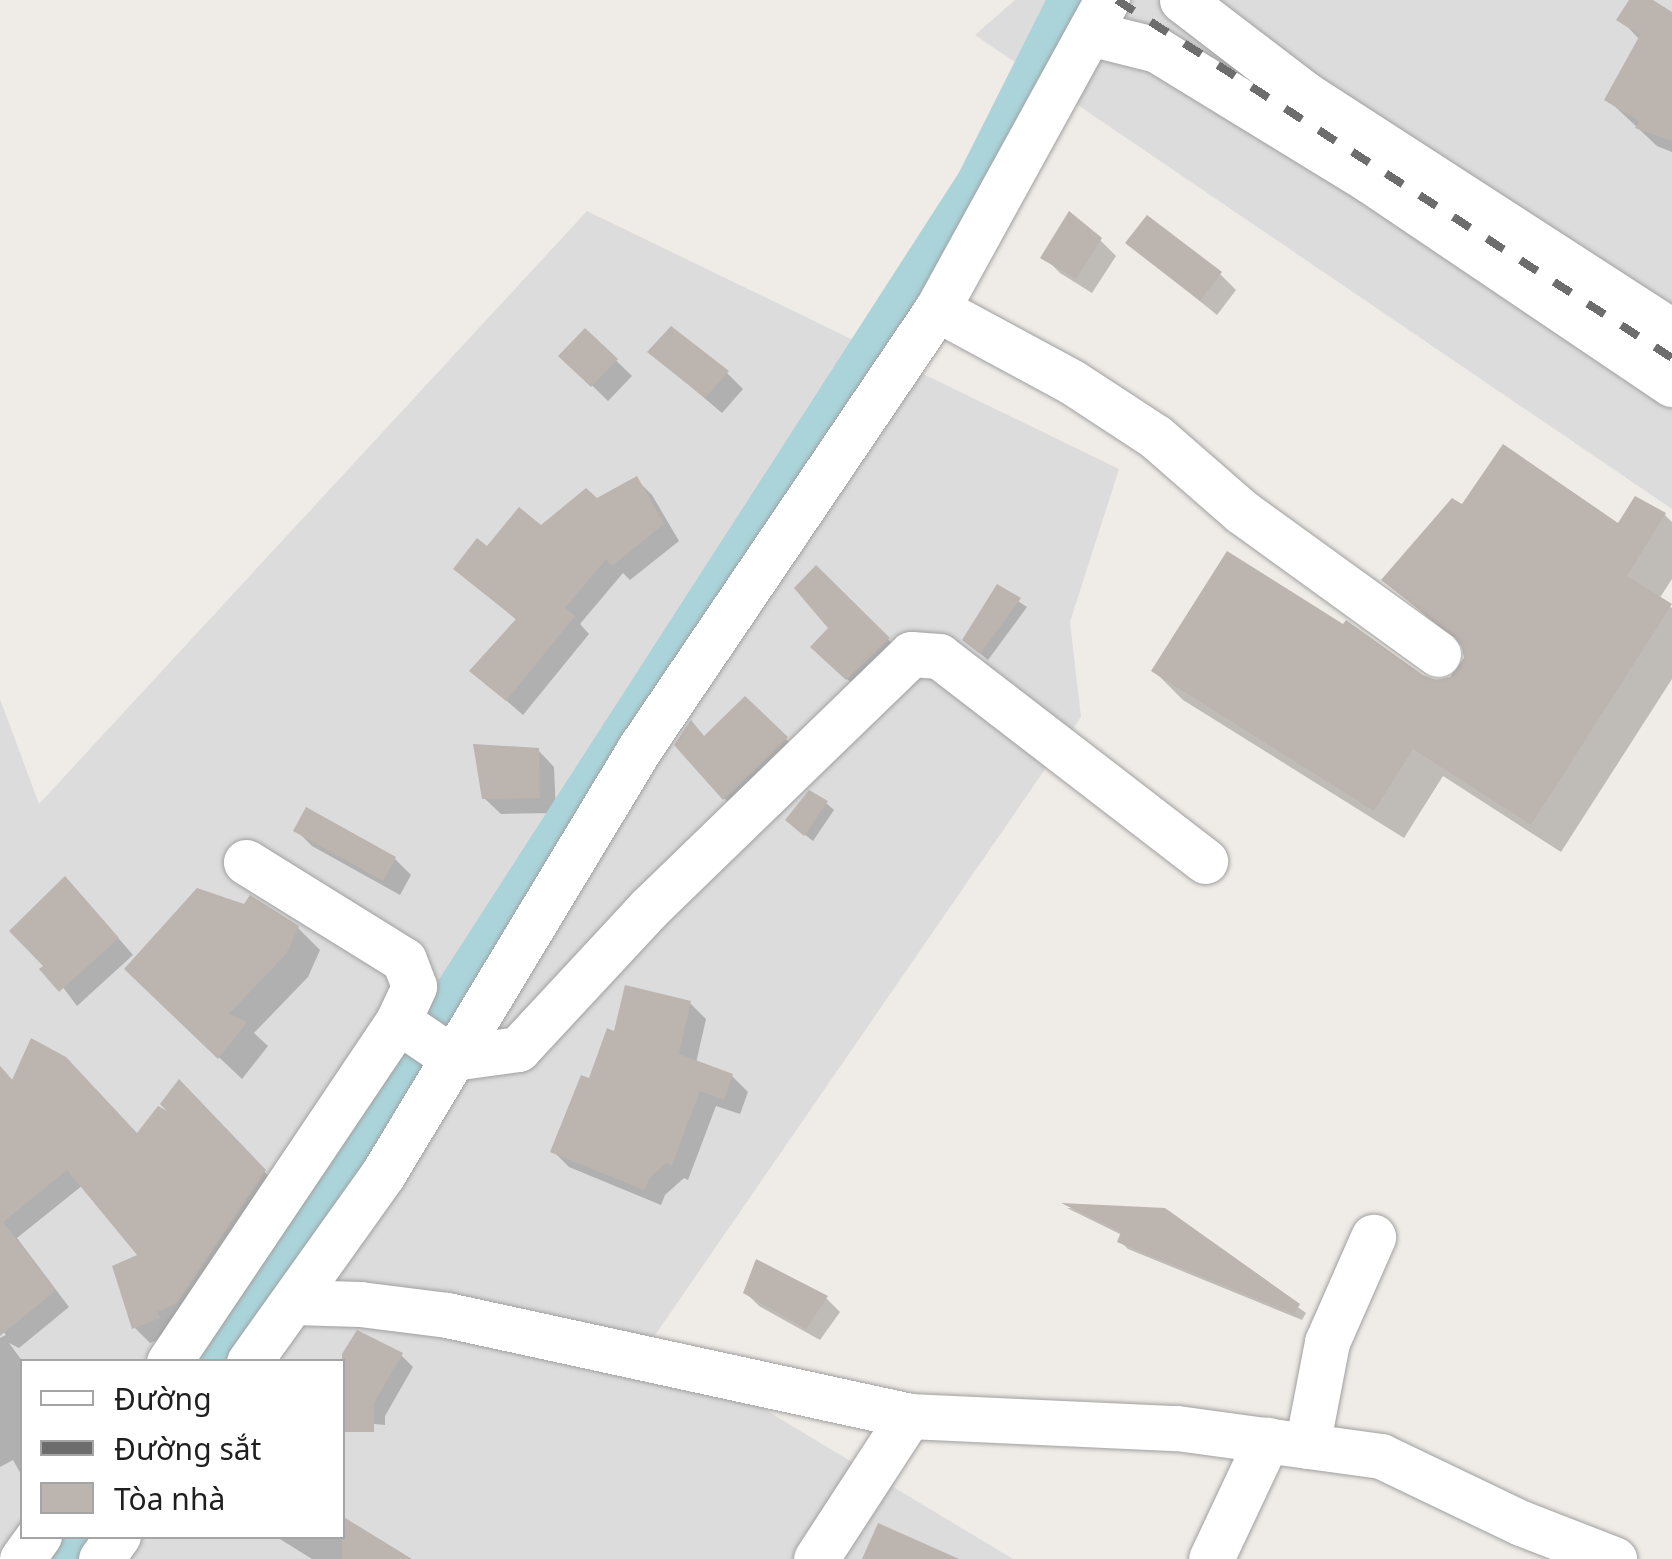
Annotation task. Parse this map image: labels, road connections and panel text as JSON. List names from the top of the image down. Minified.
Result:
{"legend":["Đường","Đường sắt","Tòa nhà"]}
